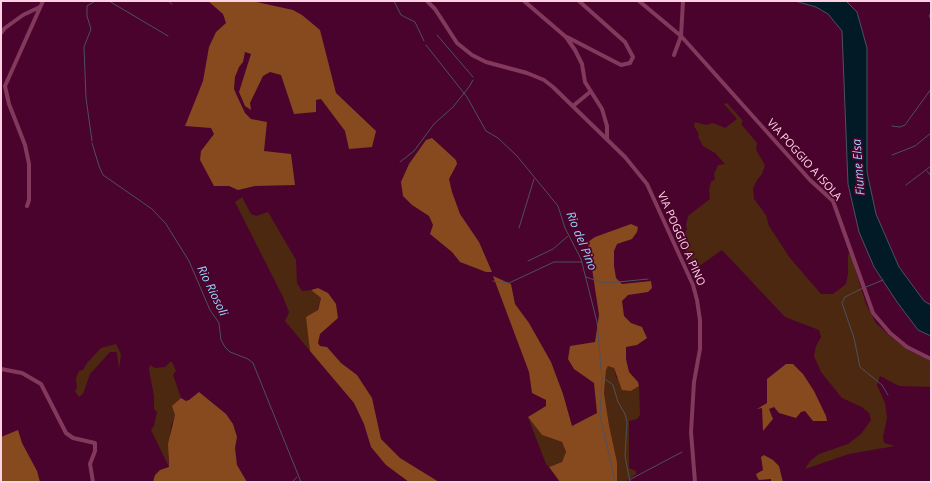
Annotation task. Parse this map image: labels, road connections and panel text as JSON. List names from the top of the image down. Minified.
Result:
{"streets":{"street":["VIA POGGIO A ISOLA","VIA POGGIO A PINO"]},"water":["Fiume Elsa","Rio del Pino","Rio Riosoli"]}
